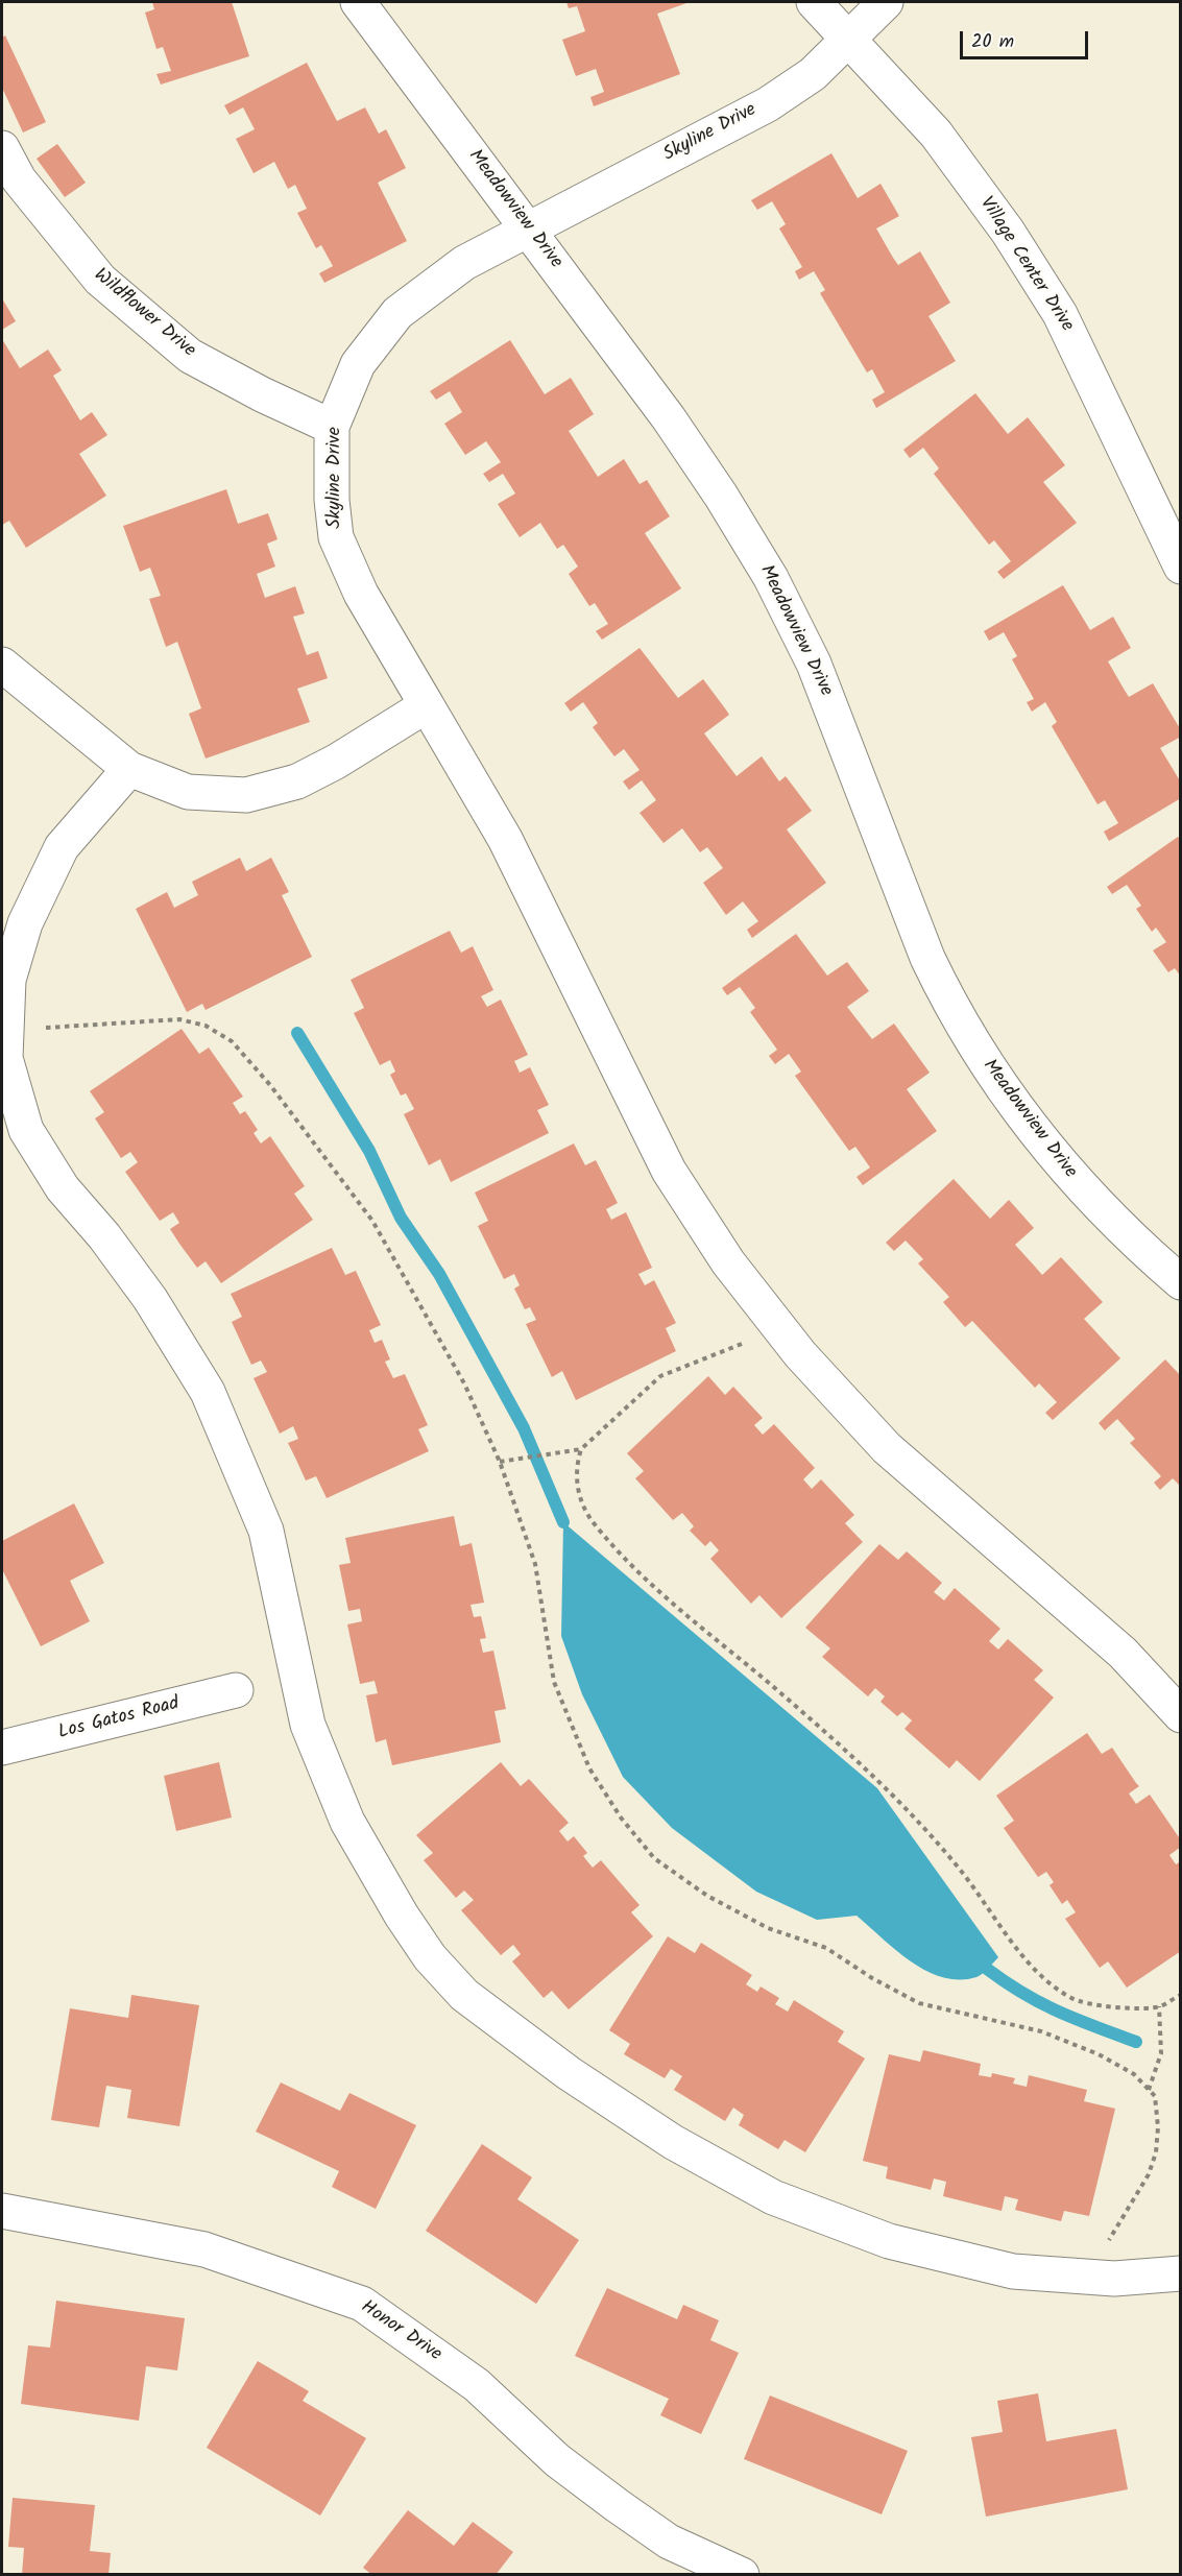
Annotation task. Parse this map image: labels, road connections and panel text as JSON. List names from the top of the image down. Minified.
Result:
{"streets":{"street":["Skyline Drive","Meadowview Drive","Village Center Drive","Wildflower Drive","Los Gatos Road","Honor Drive"]},"crossings":[["Skyline Drive","Meadowview Drive"],["Skyline Drive","Village Center Drive"],["Skyline Drive","Wildflower Drive"]],"scale_bar":"20 m"}
